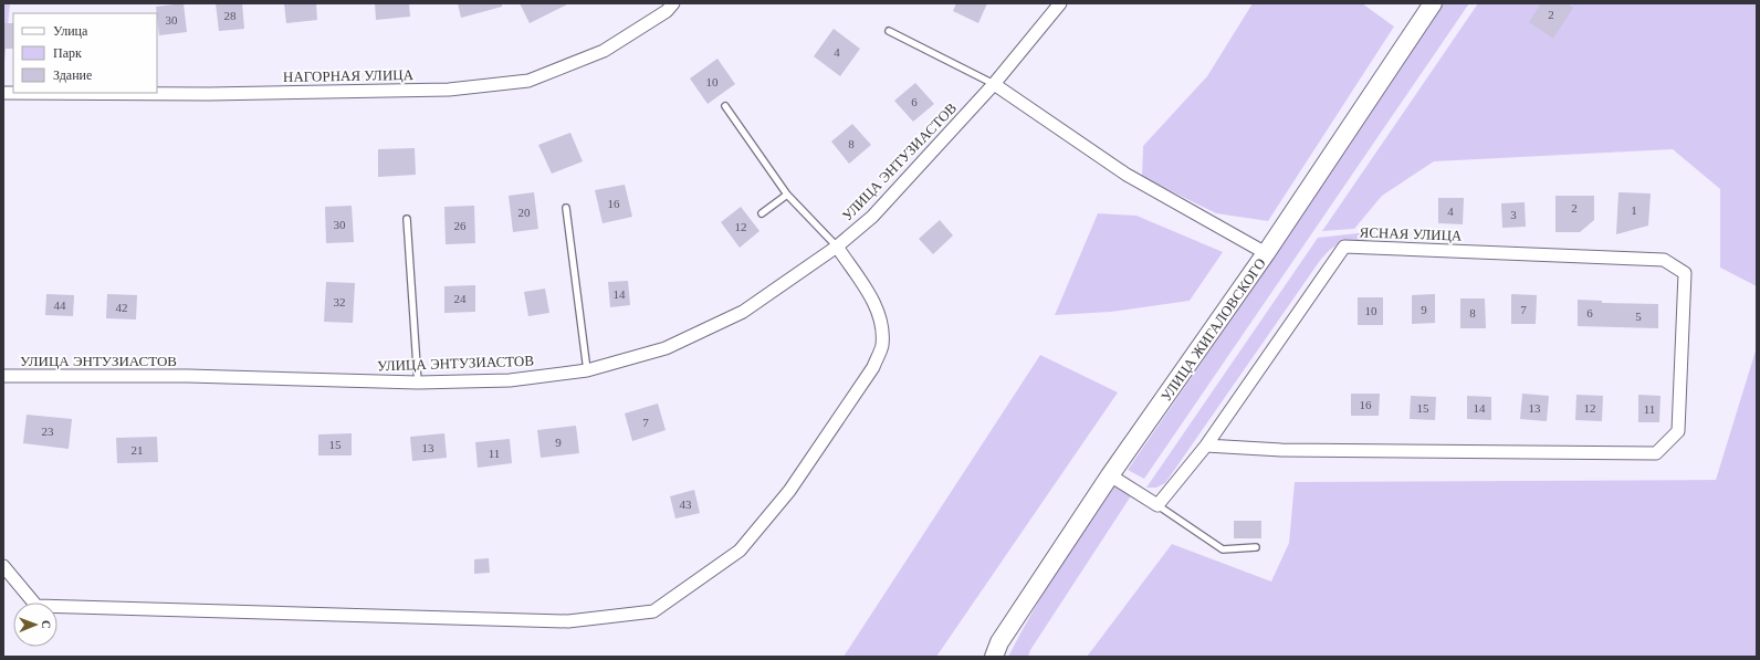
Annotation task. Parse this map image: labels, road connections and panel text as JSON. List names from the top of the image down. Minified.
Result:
{"streets":{"main road":["УЛИЦА ЖИГАЛОВСКОГО"],"street":["НАГОРНАЯ УЛИЦА","УЛИЦА ЭНТУЗИАСТОВ","ЯСНАЯ УЛИЦА"]},"house_numbers":["2","28","30","4","10","6","8","16","2","1","4","20","3","30","26","12","14","24","32","44","42","9","7","10","8","6","5","16","15","14","13","12","11","7","23","9","15","13","21","11","43"],"legend":["Улица","Парк","Здание"],"north":"right"}
